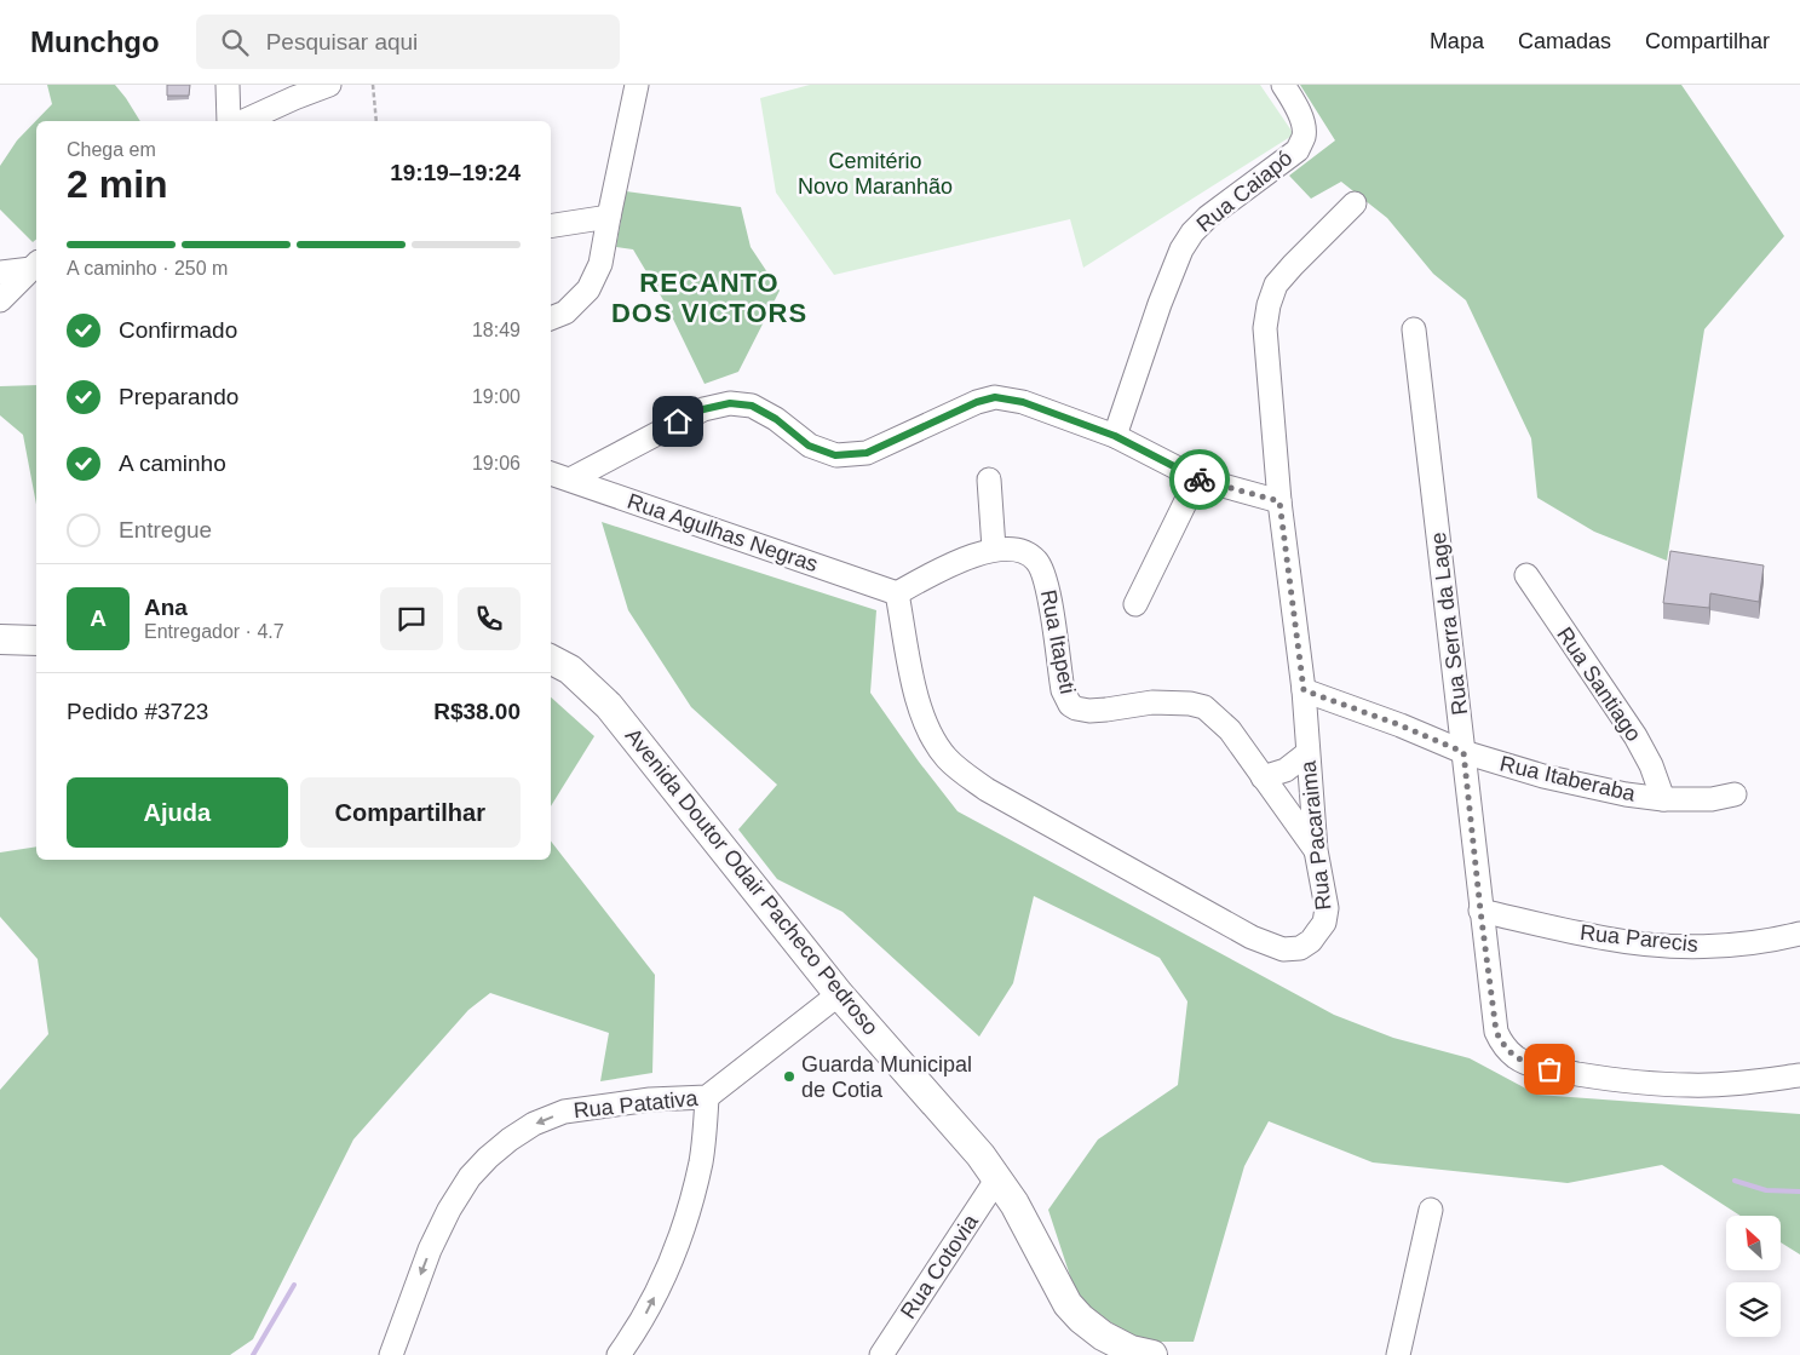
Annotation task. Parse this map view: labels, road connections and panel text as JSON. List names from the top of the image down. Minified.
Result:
{"streets":{"main road":["Avenida Doutor Odair Pacheco Pedroso"],"street":["Rua Caiapó","Rua Agulhas Negras","Rua Serra da Lage","Rua Itapeti","Rua Santiago","Rua Itaberaba","Rua Pacaraima","Rua Parecis","Rua Patativa","Rua Cotovia"]},"crossings":[["Rua Agulhas Negras","Rua Itapeti"],["Rua Agulhas Negras","Rua Pacaraima"],["Rua Serra da Lage","Rua Itaberaba"],["Rua Serra da Lage","Rua Parecis"],["Rua Itapeti","Rua Pacaraima"],["Rua Santiago","Rua Itaberaba"],["Rua Itaberaba","Rua Pacaraima"],["Avenida Doutor Odair Pacheco Pedroso","Rua Patativa"],["Avenida Doutor Odair Pacheco Pedroso","Rua Cotovia"]],"one_way":["Rua Patativa"],"districts":["RECANTO DOS VICTORS"],"parks":["Cemitério Novo Maranhão"],"places":["Guarda Municipal de Cotia"],"north":"top left","page":{"header":"Munchgo","search":"Pesquisar aqui","nav":["Mapa","Camadas","Compartilhar"],"heading":["2 min","Chega em","19:19–19:24"],"panel":["Ana","Entregador · 4.7","Pedido #3723","R$38.00"],"bar":"A caminho · 250 m","list":[["Confirmado","18:49"],["Preparando","19:00"],["A caminho","19:06"],"Entregue"],"round":"A","buttons":["Ajuda","Compartilhar"]}}
